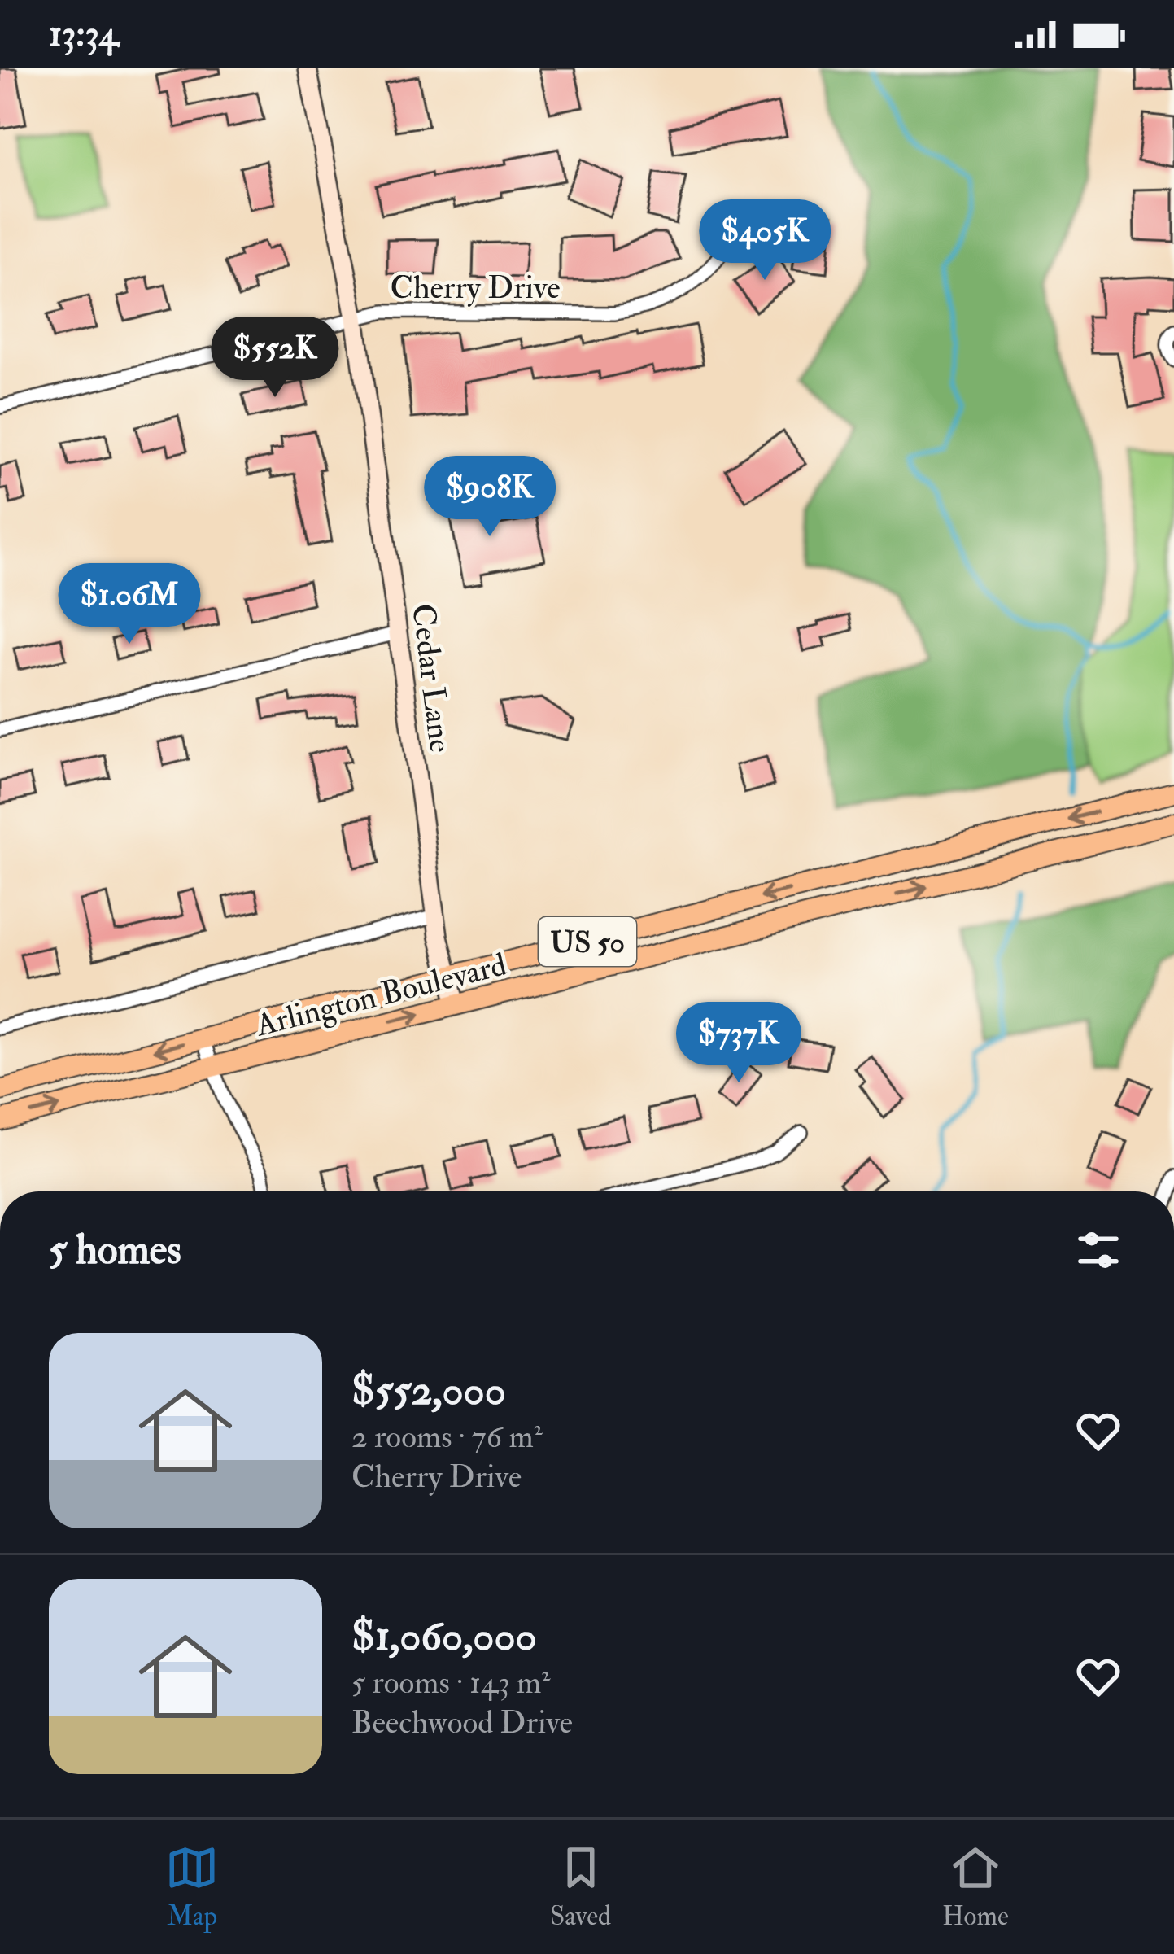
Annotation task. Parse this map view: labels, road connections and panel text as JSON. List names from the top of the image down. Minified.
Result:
{"streets":{"main road":["Cedar Lane","US 50","Arlington Boulevard"],"street":["Cherry Drive"]},"crossings":[["Cherry Drive","Cedar Lane"],["Cedar Lane","Arlington Boulevard"]],"page":{"status":"13:34","price":["$405K","$552K","$908K","$1.06M","$737K"],"heading":"5 homes","list":[{"name":"$552,000","note":"2 rooms · 76 m² · Cherry Drive"},{"name":"$1,060,000","note":"5 rooms · 143 m² · Beechwood Drive"}],"tabs":["Map","Saved","Home"]}}
